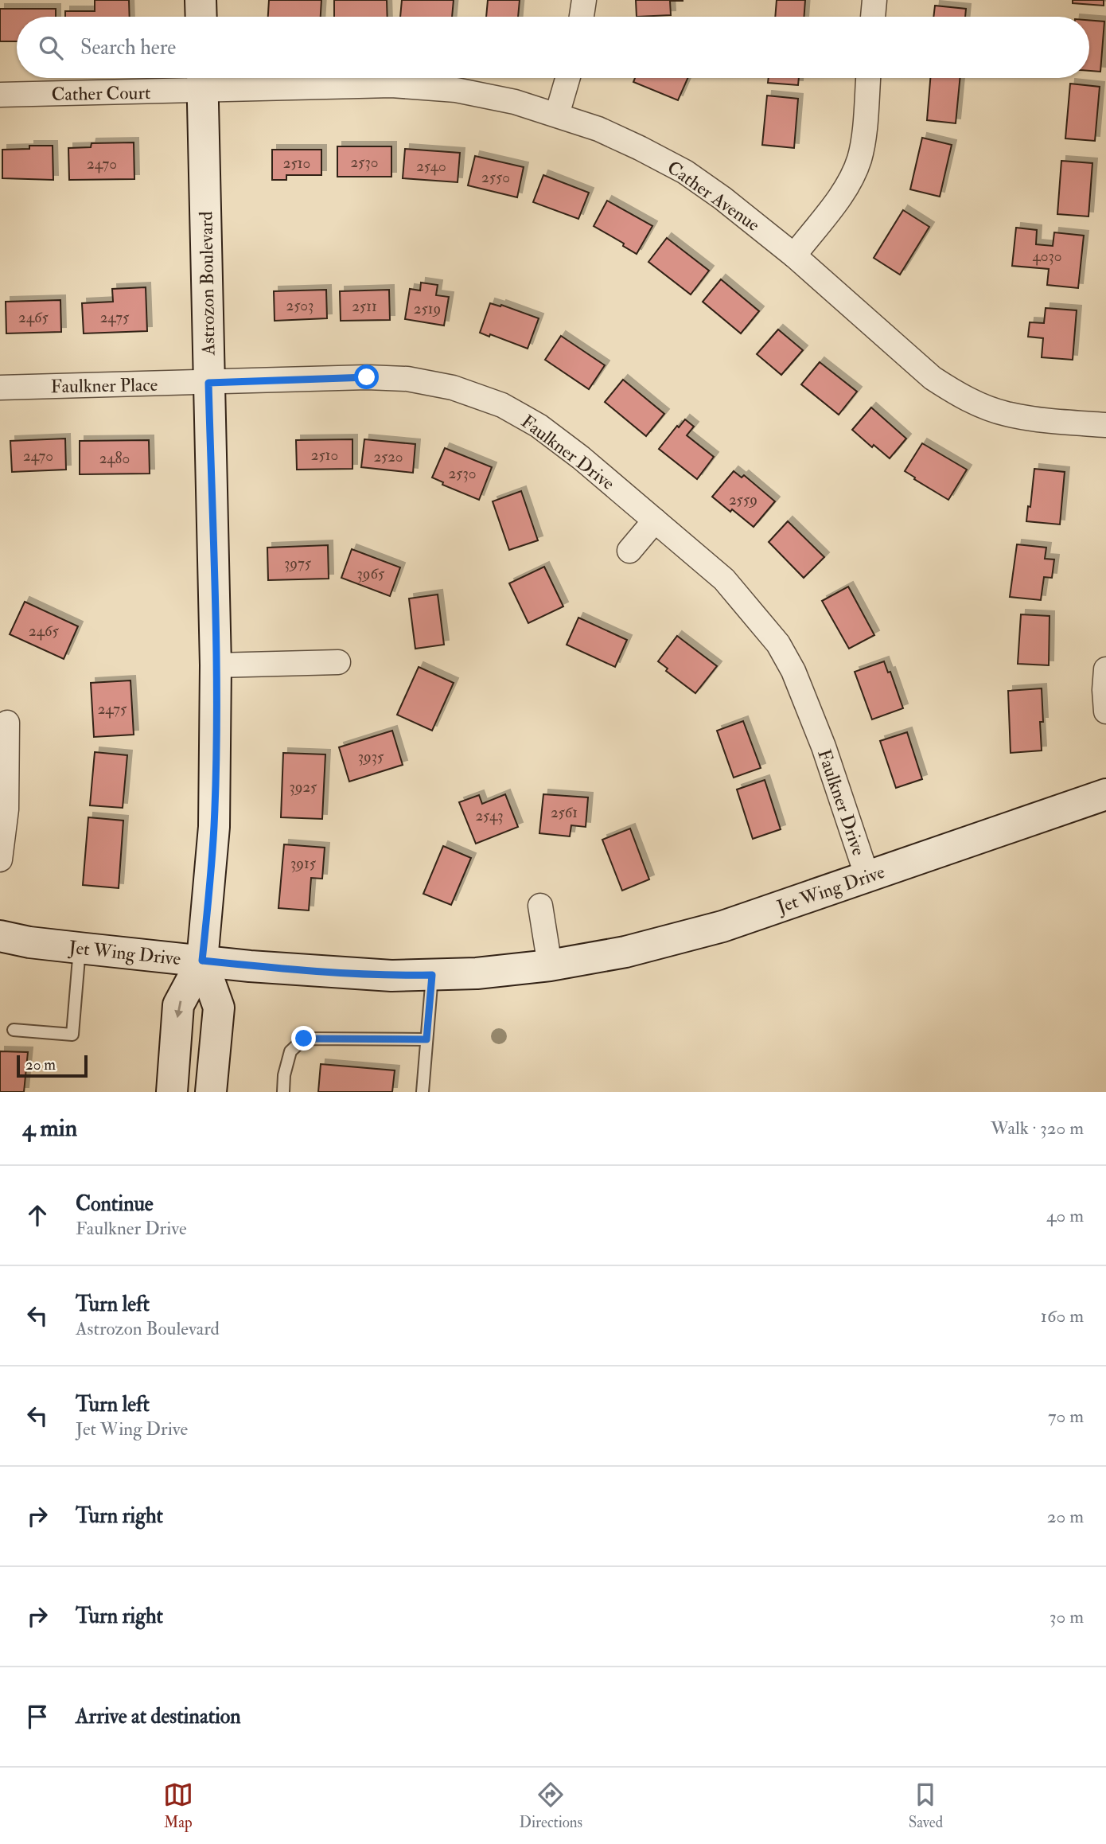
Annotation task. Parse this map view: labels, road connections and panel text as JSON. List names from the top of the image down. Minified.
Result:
{"streets":{"main road":["Astrozon Boulevard","Jet Wing Drive"],"street":["Cather Court","Cather Avenue","Faulkner Place","Faulkner Drive"]},"crossings":[["Cather Court","Cather Avenue"],["Cather Court","Astrozon Boulevard"],["Cather Avenue","Astrozon Boulevard"],["Astrozon Boulevard","Faulkner Place"],["Astrozon Boulevard","Faulkner Drive"],["Astrozon Boulevard","Jet Wing Drive"],["Faulkner Place","Faulkner Drive"],["Faulkner Drive","Jet Wing Drive"]],"house_numbers":["2530","2510","2470","2540","2550","4030","2503","2511","2519","2465","2475","2510","2470","2520","2480","2530","2559","3975","3965","2465","2475","3935","3925","2561","2543","3915"],"scale_bar":"20 m","page":{"search":"Search here","scale":"20 m","heading":["4 min","Walk · 320 m"],"list":[["Continue","Faulkner Drive","40 m"],["Turn left","Astrozon Boulevard","160 m"],["Turn left","Jet Wing Drive","70 m"],["Turn right","20 m"],["Turn right","30 m"],"Arrive at destination"],"nav":["Map","Directions","Saved"]}}
